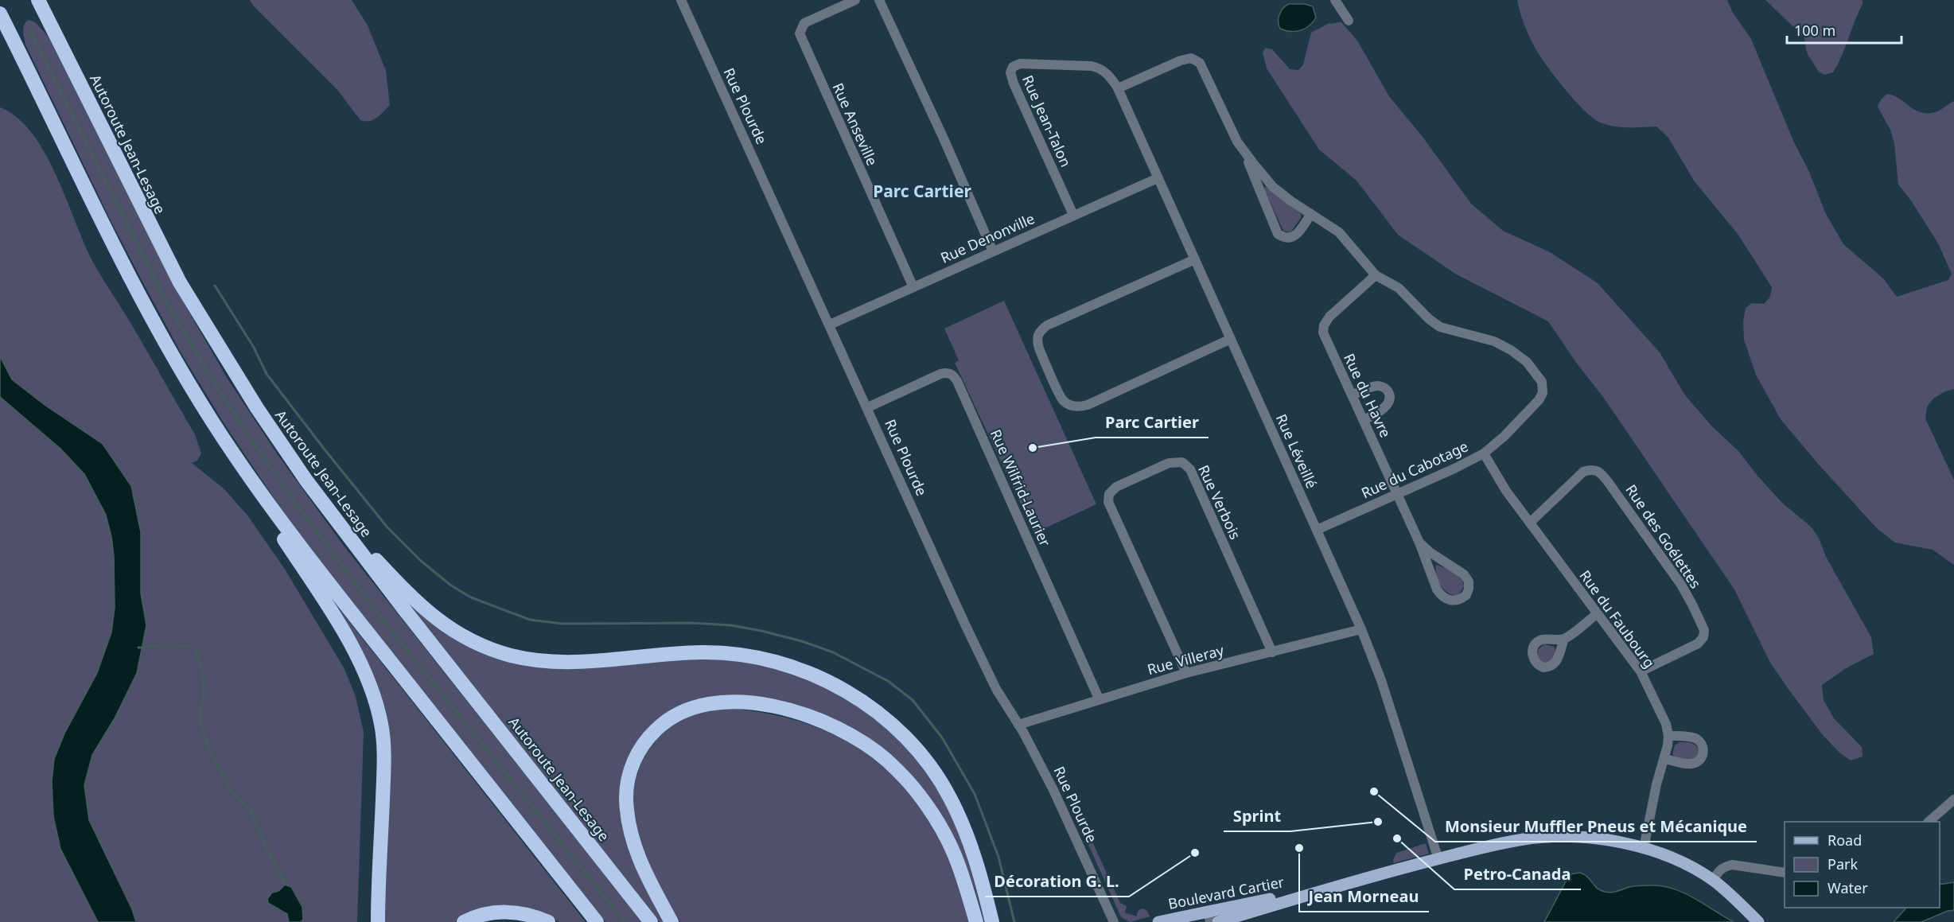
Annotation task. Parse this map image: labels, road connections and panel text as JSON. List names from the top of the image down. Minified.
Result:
{"streets":{"highway":["Autoroute Jean-Lesage"],"main road":["Boulevard Cartier"],"street":["Rue Plourde","Rue Jean-Talon","Rue Anseville","Rue Denonville","Rue du Havre","Rue Léveillé","Rue du Cabotage","Rue Wilfrid-Laurier","Rue Verbois","Rue des Goélettes","Rue du Faubourg","Rue Villeray"]},"crossings":[["Rue Plourde","Rue Denonville"],["Rue Plourde","Rue Wilfrid-Laurier"],["Rue Plourde","Rue Villeray"],["Rue Jean-Talon","Rue Denonville"],["Rue Jean-Talon","Rue Léveillé"],["Rue Anseville","Rue Denonville"],["Rue Denonville","Rue Léveillé"],["Rue du Havre","Rue du Cabotage"],["Rue Léveillé","Rue du Cabotage"],["Rue Léveillé","Rue Villeray"],["Rue Léveillé","Boulevard Cartier"],["Rue du Cabotage","Rue du Faubourg"],["Rue Wilfrid-Laurier","Rue Villeray"],["Rue Verbois","Rue Villeray"],["Rue des Goélettes","Rue du Faubourg"],["Rue du Faubourg","Boulevard Cartier"]],"districts":["Parc Cartier"],"places":["Parc Cartier","Monsieur Muffler Pneus et Mécanique","Sprint","Petro-Canada","Jean Morneau","Décoration G. L."],"legend":["Road","Park","Water"],"scale_bar":"100 m"}
